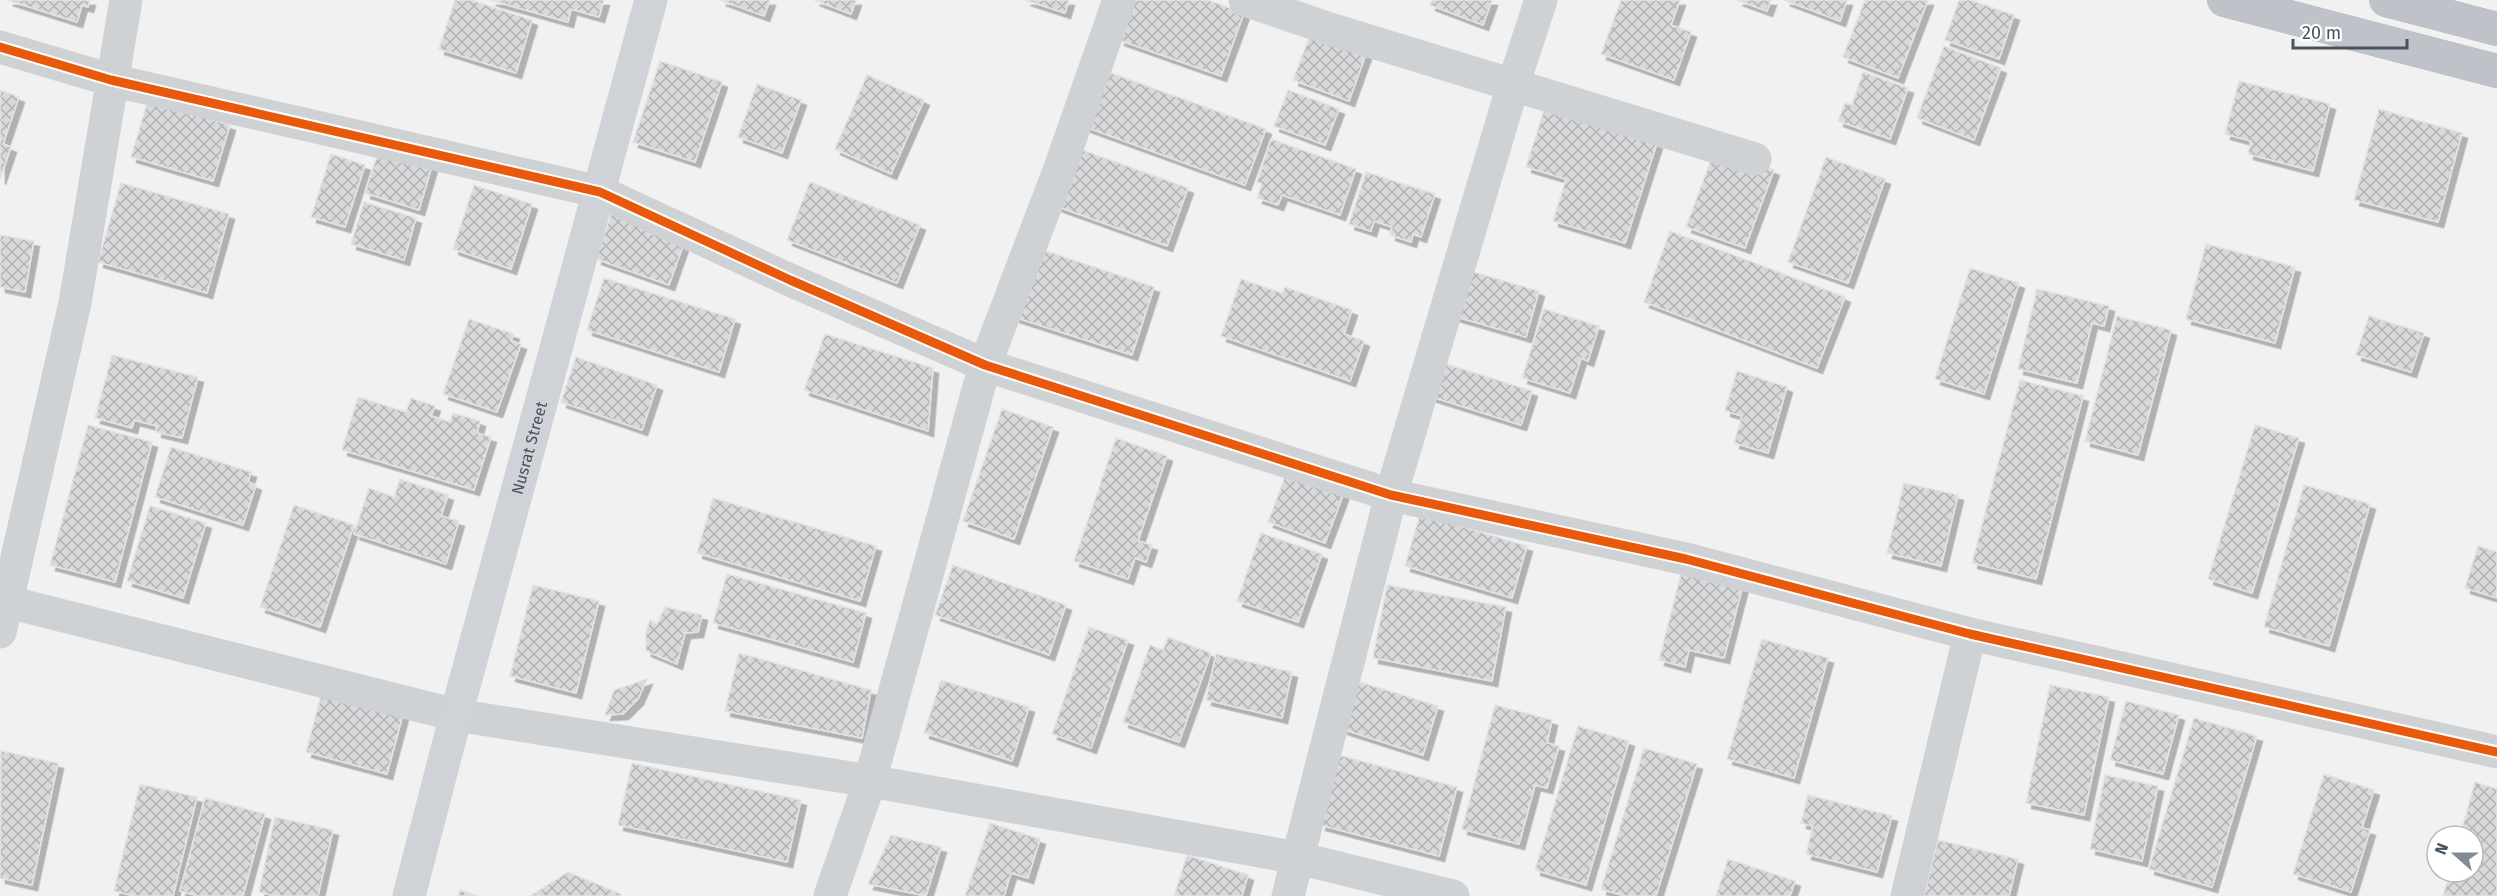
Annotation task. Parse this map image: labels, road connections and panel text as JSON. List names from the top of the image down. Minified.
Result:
{"streets":{"street":["Nusrat Street"]},"scale_bar":"20 m","north":"left"}
